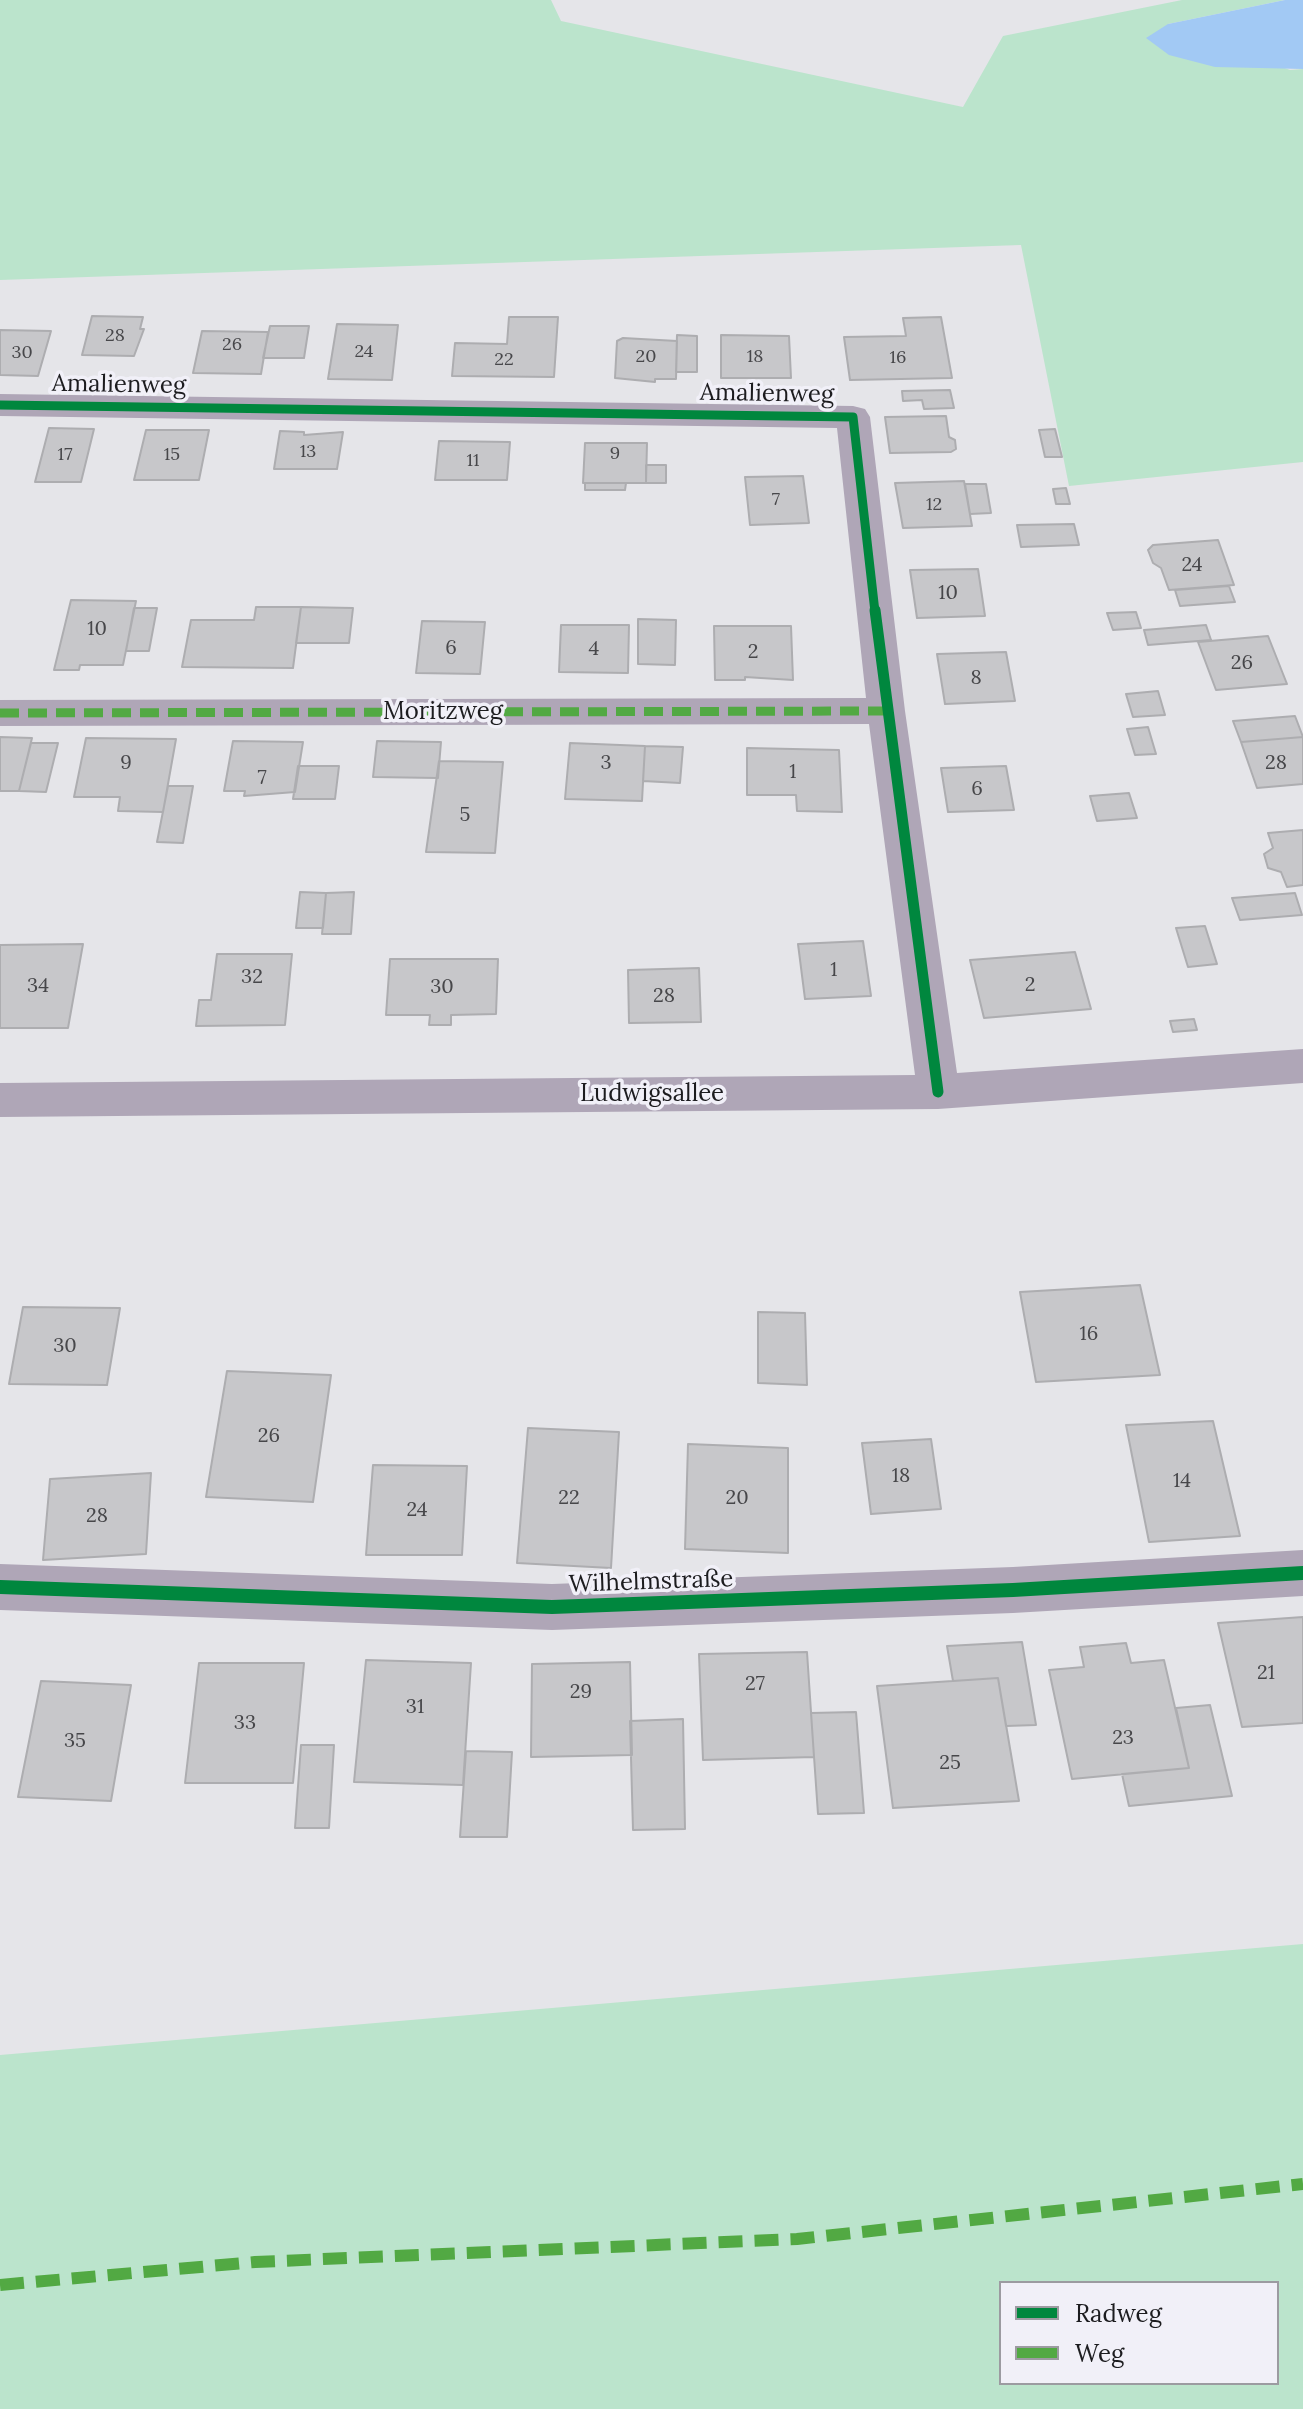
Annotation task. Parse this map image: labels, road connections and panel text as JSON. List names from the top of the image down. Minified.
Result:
{"streets":{"street":["Amalienweg","Moritzweg","Ludwigsallee","Wilhelmstraße"]},"crossings":[["Amalienweg","Moritzweg"],["Amalienweg","Ludwigsallee"]],"house_numbers":["28","26","24","30","20","18","16","22","13","9","17","15","11","7","12","24","10","10","6","4","2","26","8","9","3","28","1","7","6","5","1","32","2","34","30","28","16","30","26","18","14","22","20","24","28","21","27","29","31","33","23","35","25"],"legend":["Radweg","Weg"]}
